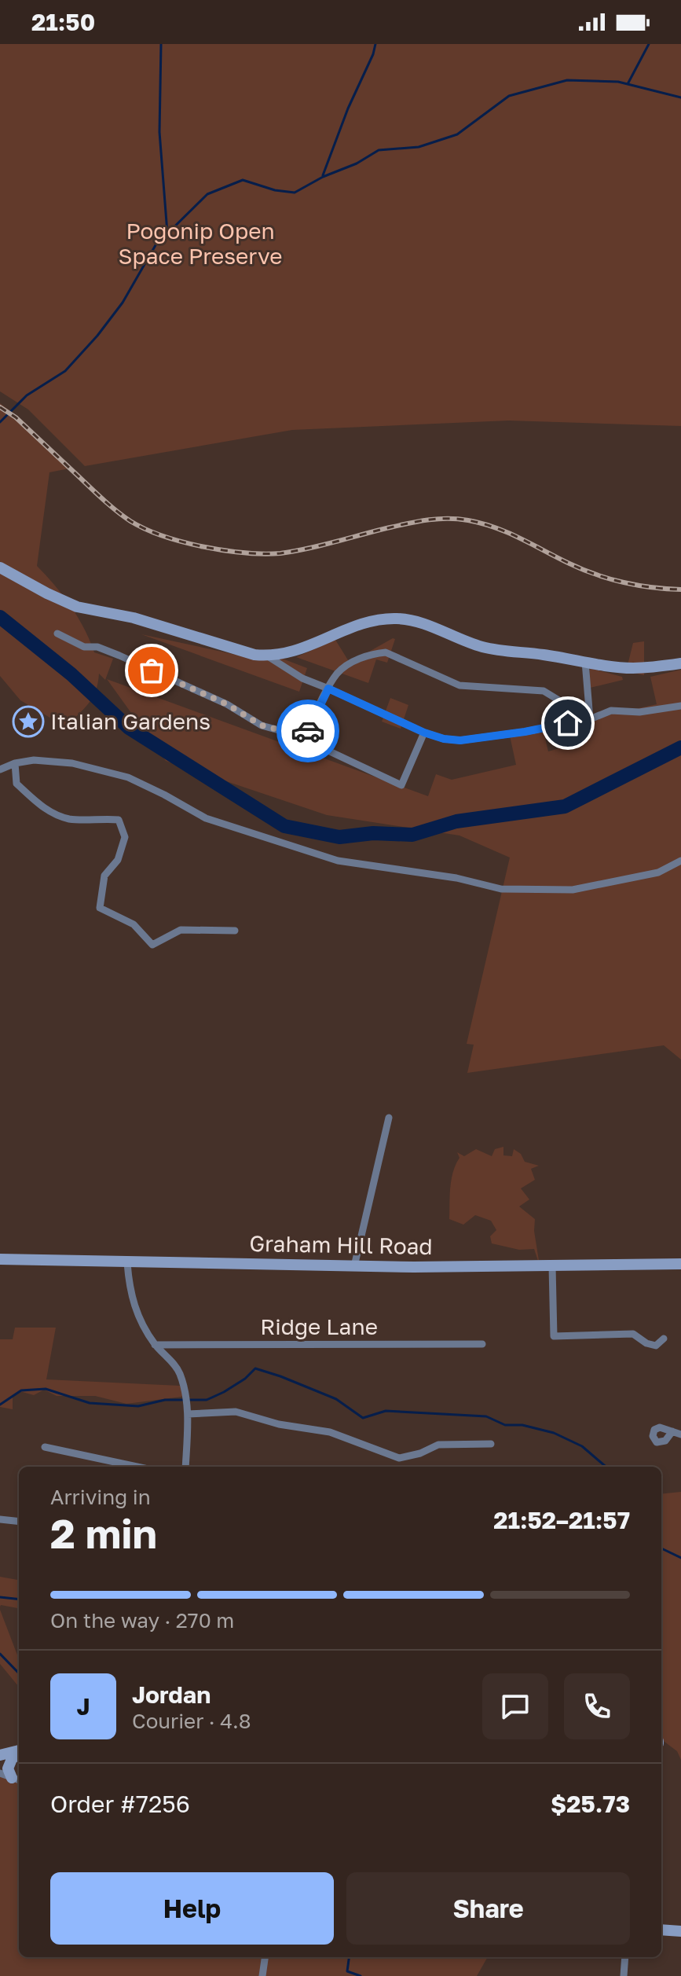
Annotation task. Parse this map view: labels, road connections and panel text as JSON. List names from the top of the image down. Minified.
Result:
{"streets":{"main road":["Graham Hill Road"],"street":["Ridge Lane"]},"parks":["Pogonip Open Space Preserve"],"places":{"place":["Italian Gardens"]},"page":{"status":"21:50","heading":["2 min","Arriving in","21:52–21:57"],"panel":["Jordan","Courier · 4.8","Order #7256","$25.73"],"bar":"On the way · 270 m","round":"J","buttons":["Help","Share"]}}
